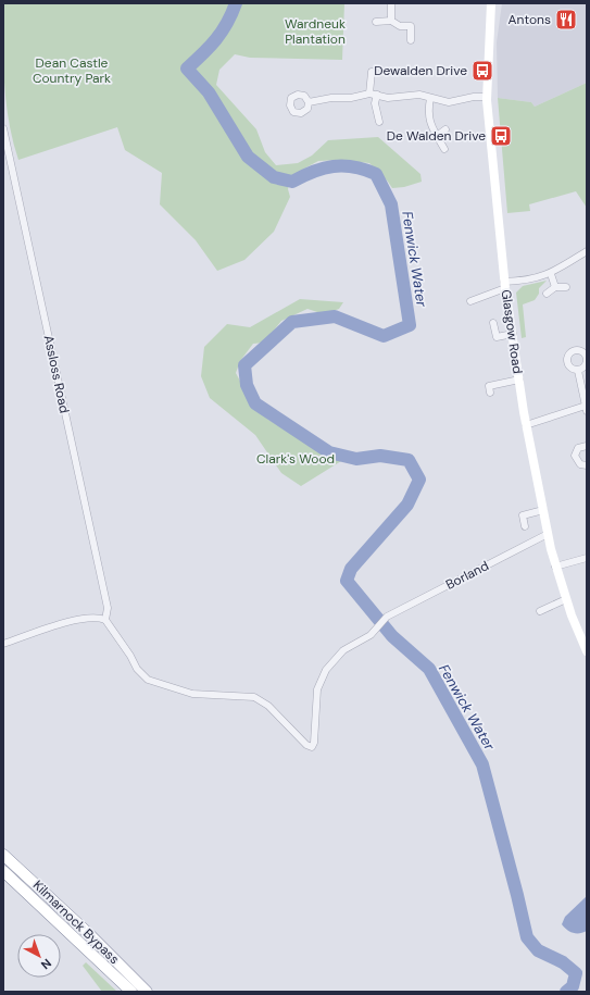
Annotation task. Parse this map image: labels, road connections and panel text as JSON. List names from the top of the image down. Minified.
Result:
{"streets":{"highway":["Kilmarnock Bypass"],"main road":["Glasgow Road"],"street":["Assloss Road","Borland"]},"crossings":[["Glasgow Road","Borland"],["Assloss Road","Borland"]],"water":["Fenwick Water"],"parks":["Wardneuk Plantation","Dean Castle Country Park","Clark's Wood"],"places":{"restaurant":["Antons"],"bus stop":["Dewalden Drive","De Walden Drive"]},"north":"bottom right"}
